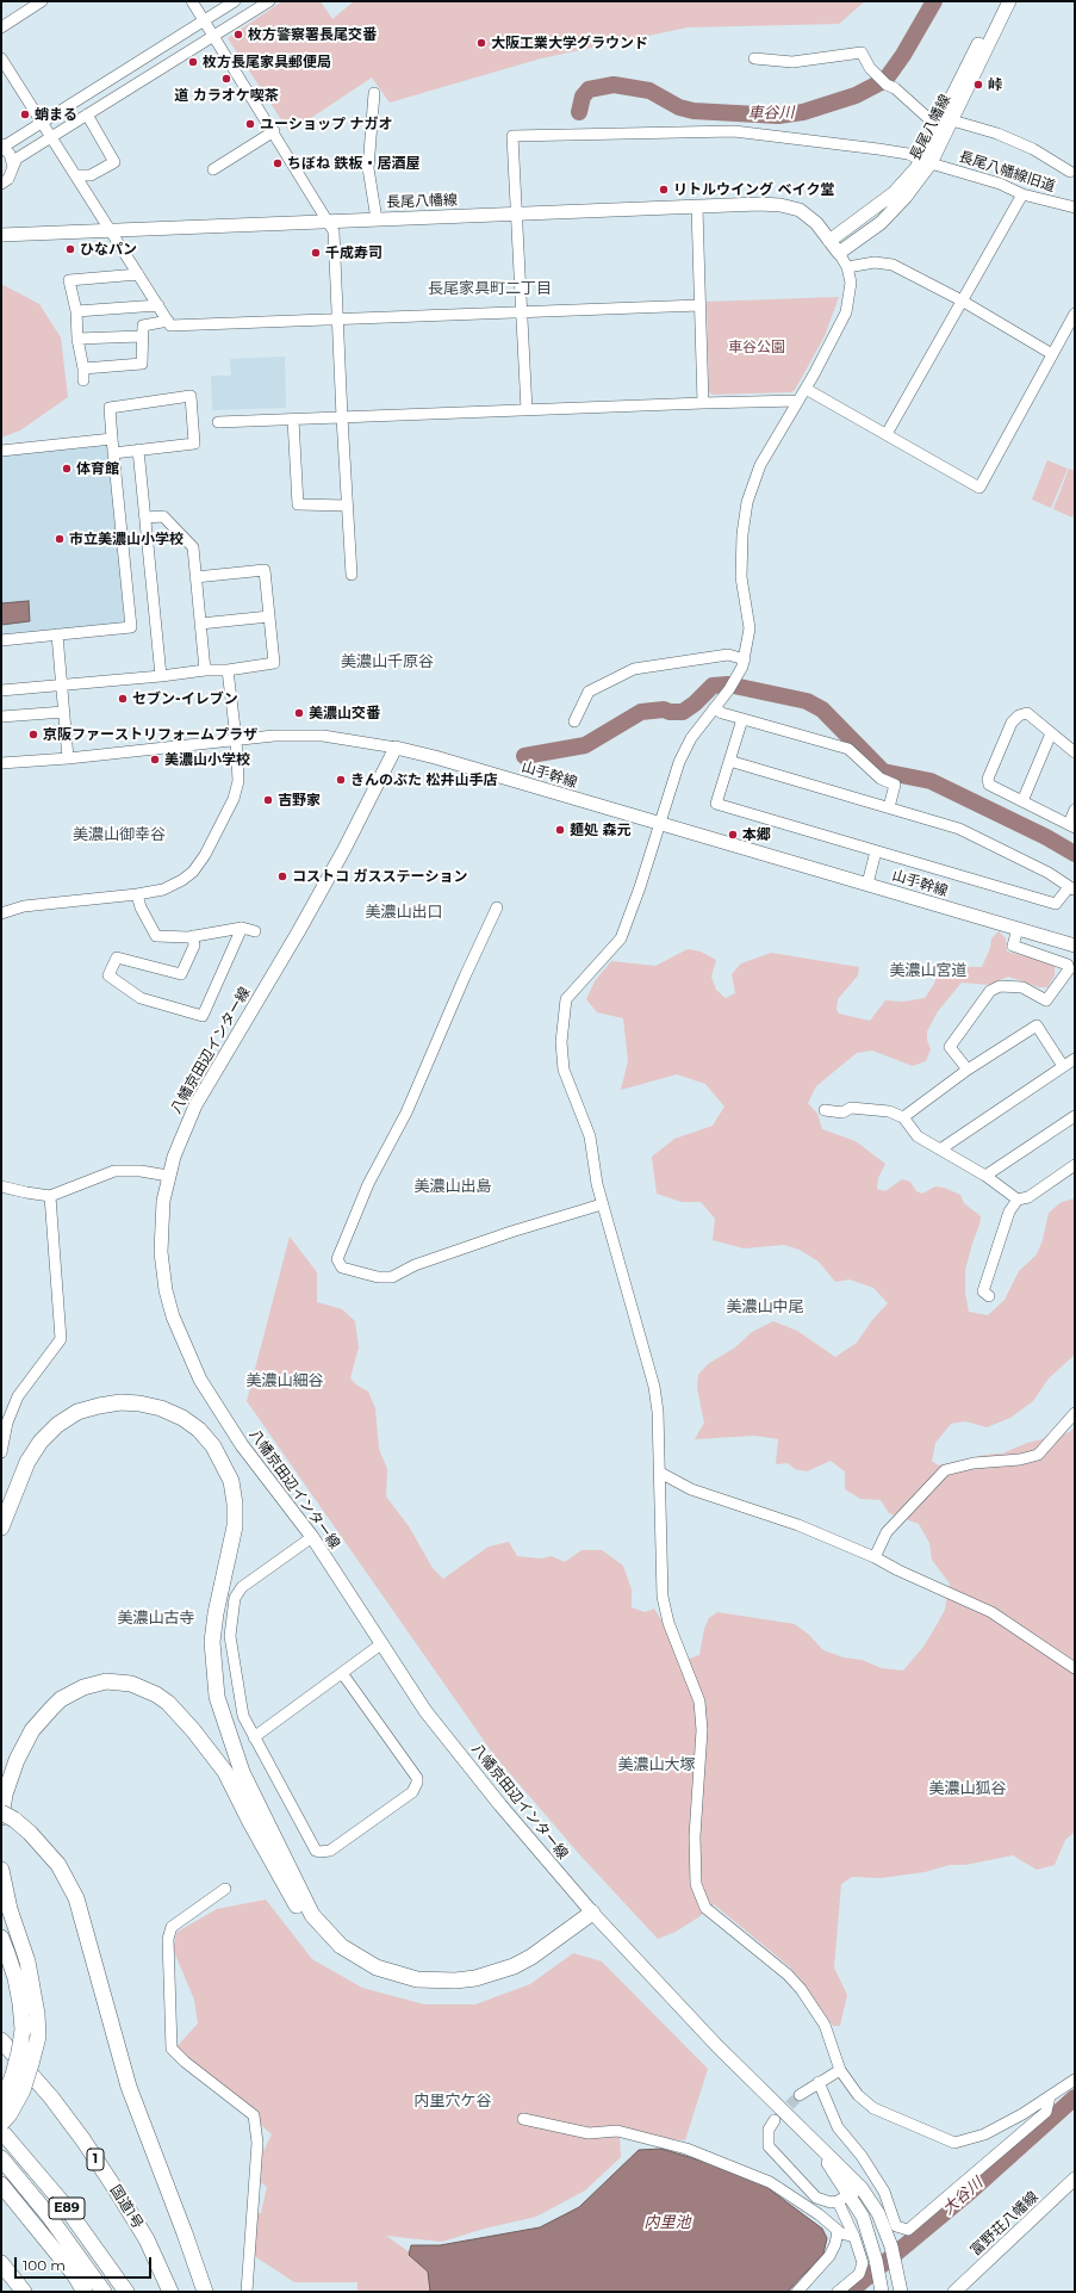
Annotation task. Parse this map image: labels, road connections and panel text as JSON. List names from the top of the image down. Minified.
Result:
{"streets":{"highway":["1","国道1号","E89"],"main road":["長尾八幡線","山手幹線","八幡京田辺インター線","富野荘八幡線"],"street":["長尾八幡線旧道"]},"crossings":[["長尾八幡線","長尾八幡線旧道"],["山手幹線","八幡京田辺インター線"]],"districts":["長尾家具町二丁目","美濃山千原谷","美濃山御幸谷","美濃山出口","美濃山宮道","美濃山出島","美濃山中尾","美濃山細谷","美濃山古寺","美濃山大塚","美濃山狐谷","内里穴ケ谷"],"water":["車谷川","大谷川","内里池"],"parks":["車谷公園"],"places":["枚方警察署長尾交番","大阪工業大学グラウンド","枚方長尾家具郵便局","道 カラオケ喫茶","峠","蛸まる","ユーショップ ナガオ","ちぼね 鉄板・居酒屋","リトルウイング ベイク堂","ひなパン","千成寿司","体育館","市立美濃山小学校","セブン-イレブン","美濃山交番","京阪ファーストリフォームプラザ","美濃山小学校","きんのぶた 松井山手店","吉野家","麺処 森元","本郷","コストコ ガスステーション"],"scale_bar":"100 m"}
